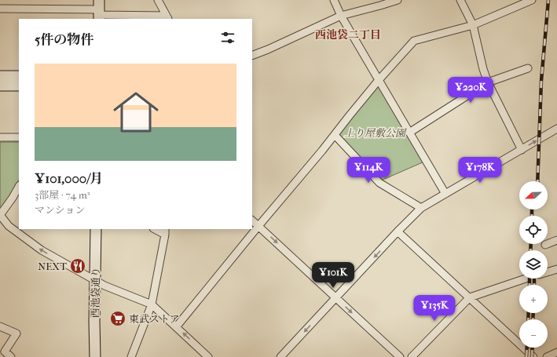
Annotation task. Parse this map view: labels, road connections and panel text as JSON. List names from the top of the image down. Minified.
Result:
{"streets":{"main road":["西池袋通り"]},"districts":["西池袋二丁目"],"parks":["上り屋敷公園"],"places":{"restaurant":["NEXT"],"supermarket":["東武ストア"]},"north":"left","page":{"heading":"5件の物件","list":[{"name":"¥101,000/月","note":"3部屋 · 74 m² · マンション"}],"price":["¥220K","¥114K","¥178K","¥101K","¥135K"],"map_buttons":["+","−"]}}
